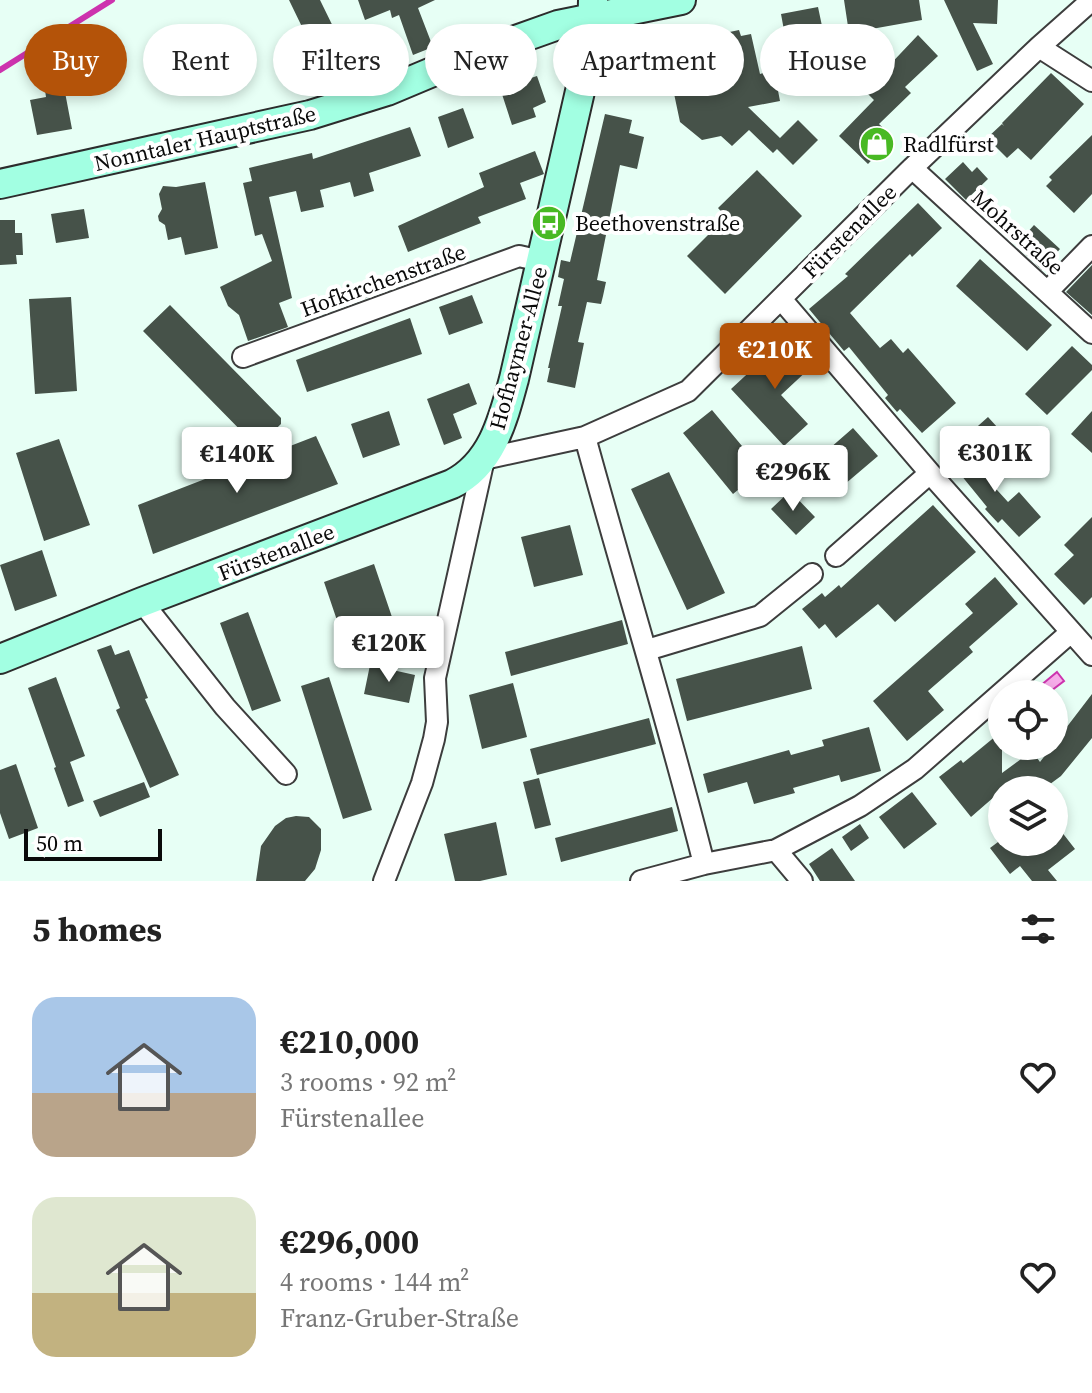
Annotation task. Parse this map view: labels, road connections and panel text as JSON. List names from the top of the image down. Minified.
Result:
{"streets":{"street":["Nonntaler Hauptstraße","Fürstenallee","Mohrstraße","Hofkirchenstraße","Hofhaymer-Allee"]},"crossings":[["Nonntaler Hauptstraße","Hofhaymer-Allee"],["Fürstenallee","Mohrstraße"],["Fürstenallee","Hofhaymer-Allee"],["Hofkirchenstraße","Hofhaymer-Allee"]],"places":{"shop":["Radlfürst"],"bus stop":["Beethovenstraße"]},"scale_bar":"50 m","page":{"chip":["Buy","Rent","Filters","New","Apartment","House"],"price":["€210K","€301K","€140K","€296K","€120K"],"scale":"50 m","heading":"5 homes","list":[{"name":"€210,000","note":"3 rooms · 92 m² · Fürstenallee"},{"name":"€296,000","note":"4 rooms · 144 m² · Franz-Gruber-Straße"}]}}
